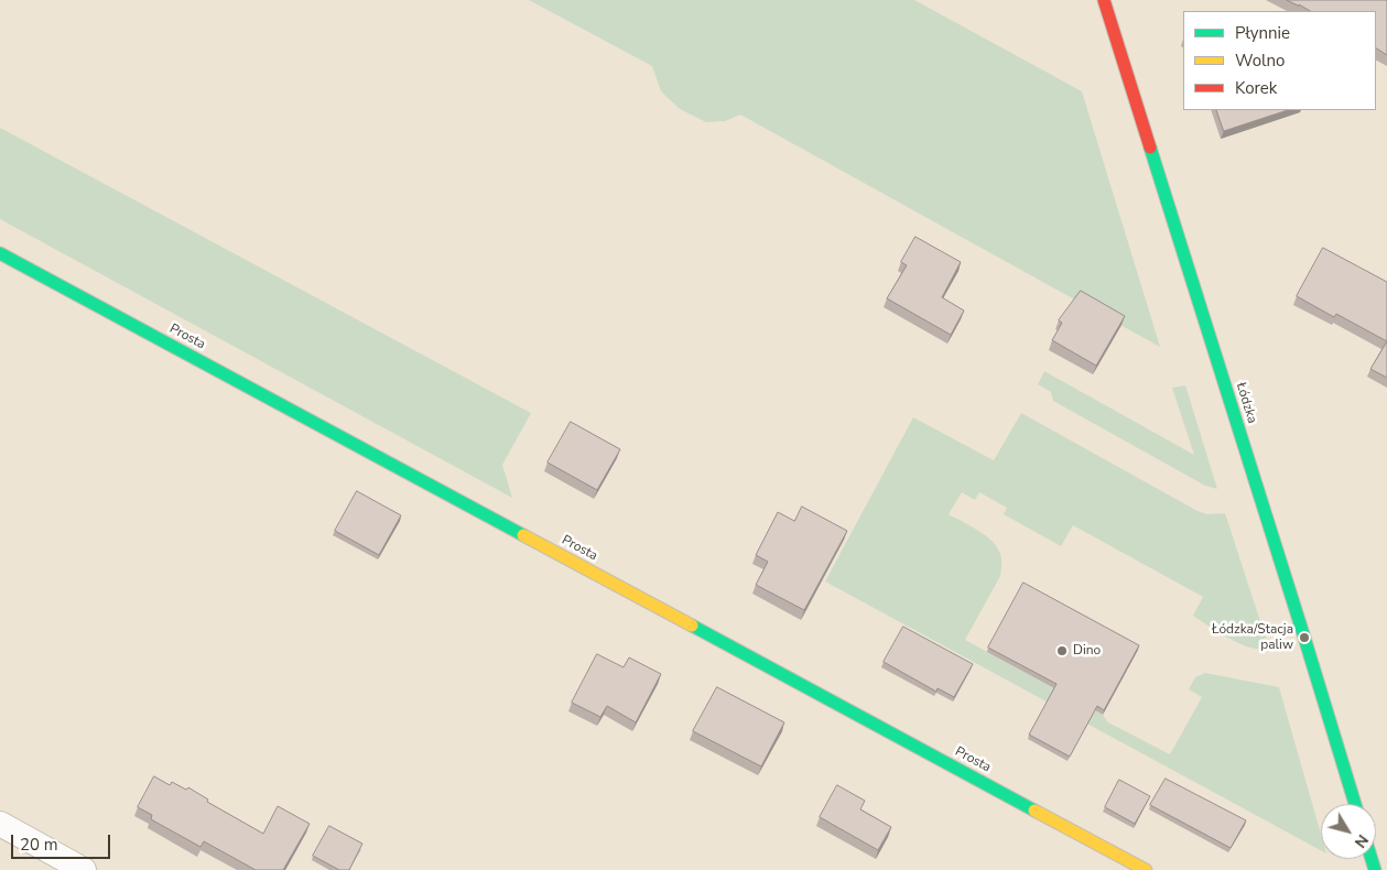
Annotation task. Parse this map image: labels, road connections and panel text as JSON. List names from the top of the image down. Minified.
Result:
{"streets":{"street":["Prosta","Łódzka"]},"places":["Łódzka/Stacja paliw","Dino"],"legend":["Płynnie","Wolno","Korek"],"scale_bar":"20 m","north":"bottom right"}
